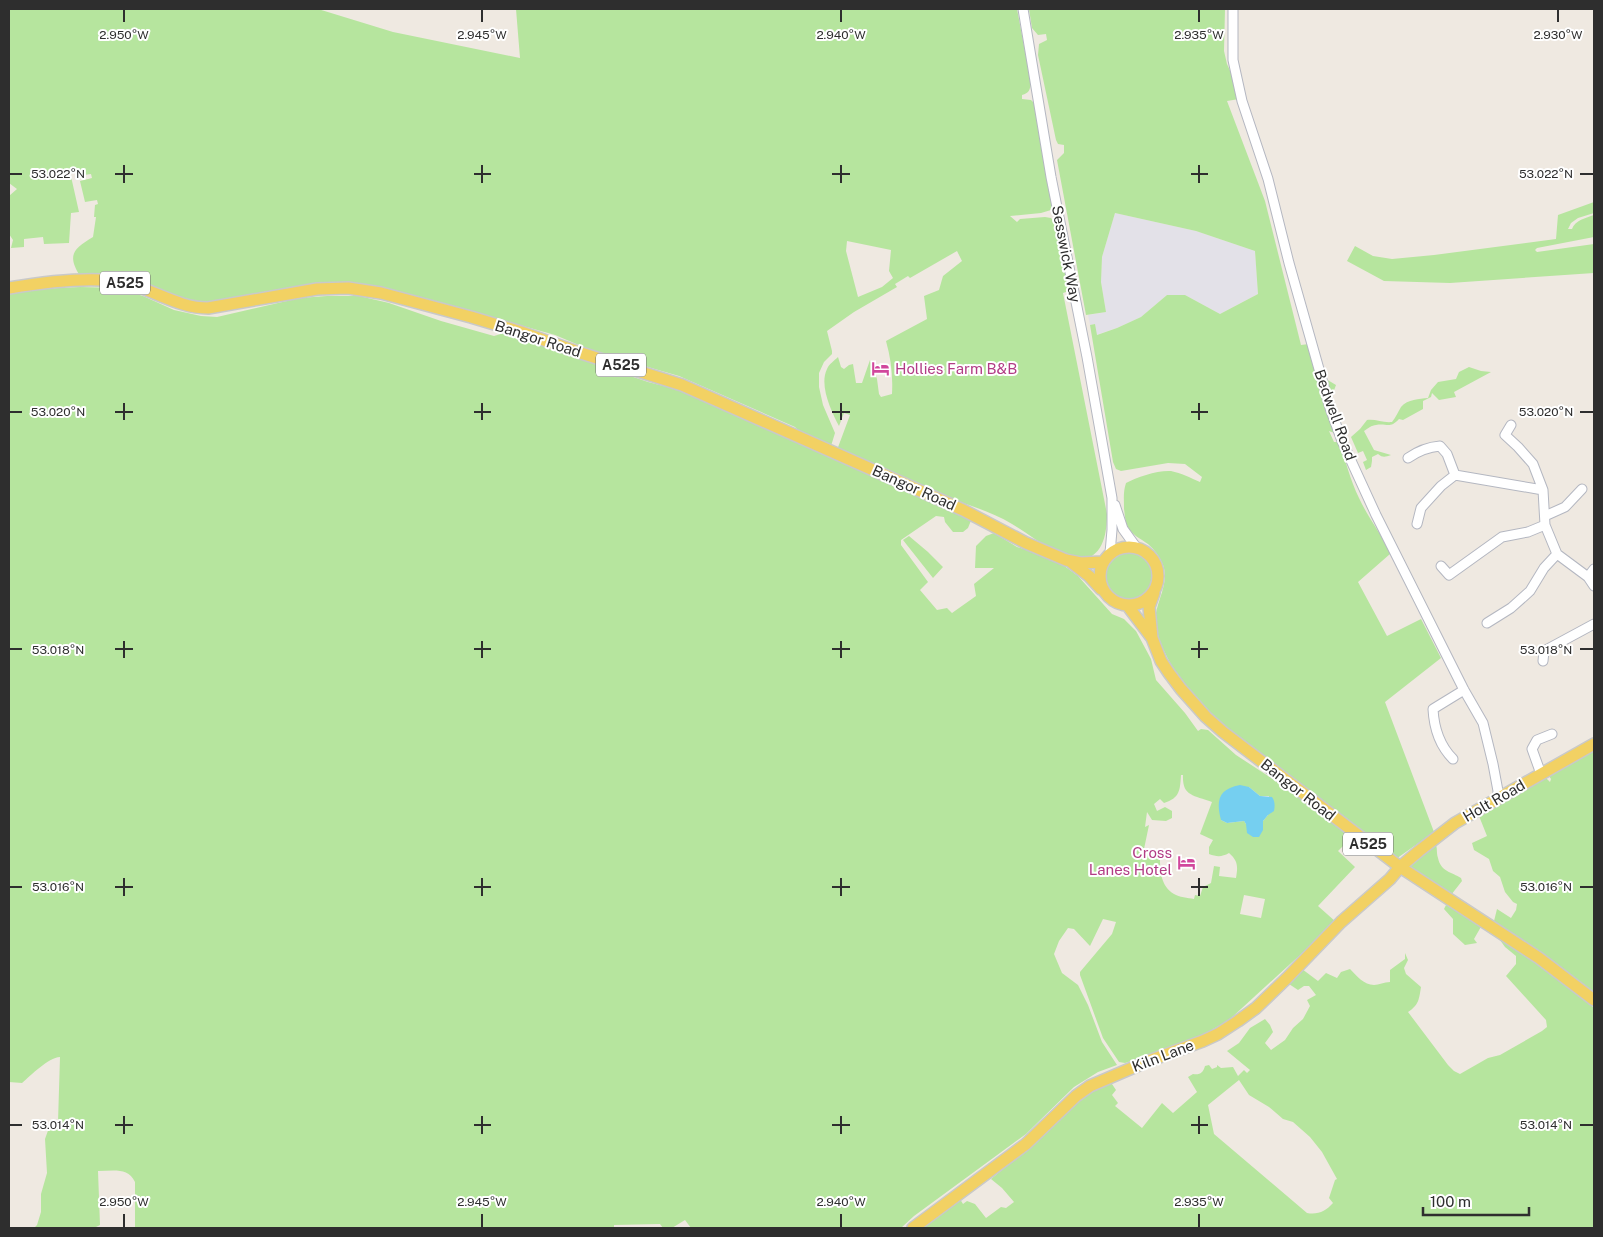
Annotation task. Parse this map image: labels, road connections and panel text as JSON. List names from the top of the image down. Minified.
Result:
{"streets":{"main road":["A525","Bangor Road","Holt Road","Kiln Lane"],"street":["Sesswick Way","Bedwell Road"]},"crossings":[["Sesswick Way","A525"],["Sesswick Way","Bangor Road"],["A525","Bangor Road"],["Bangor Road","Holt Road"],["Bangor Road","Kiln Lane"],["Bedwell Road","Holt Road"],["Holt Road","Kiln Lane"]],"places":{"hotel":["Hollies Farm B&B","Cross Lanes Hotel"]},"scale_bar":"100 m","coordinates":["2.950°W","2.945°W","2.940°W","2.935°W","2.930°W","53.022°N","53.020°N","53.018°N","53.016°N","53.014°N"]}
